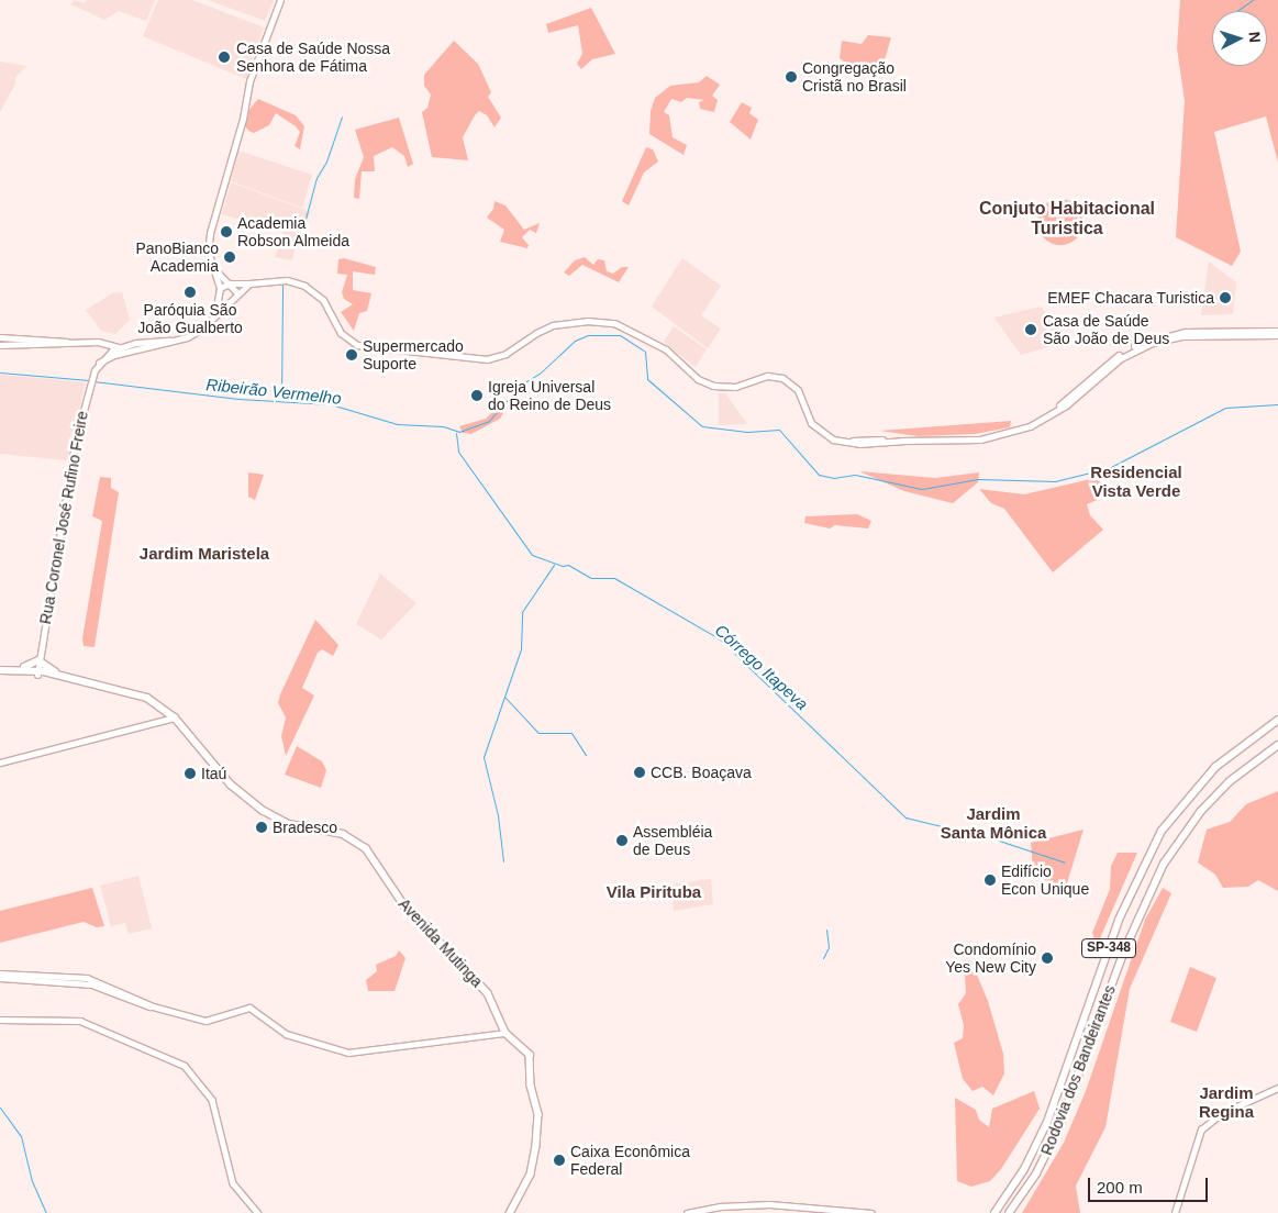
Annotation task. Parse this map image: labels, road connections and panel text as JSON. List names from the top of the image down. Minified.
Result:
{"streets":{"highway":["SP-348","Rodovia dos Bandeirantes"],"main road":["Rua Coronel José Rufino Freire","Avenida Mutinga"]},"crossings":[["Rua Coronel José Rufino Freire","Avenida Mutinga"]],"districts":["Conjuto Habitacional Turistica","Residencial Vista Verde","Jardim Maristela","Jardim Santa Mônica","Vila Pirituba","Jardim Regina"],"water":["Ribeirão Vermelho","Córrego Itapeva"],"places":["Casa de Saúde Nossa Senhora de Fátima","Congregação Cristã no Brasil","Academia Robson Almeida","PanoBianco Academia","Paróquia São João Gualberto","EMEF Chacara Turistica","Casa de Saúde São João de Deus","Supermercado Suporte","Igreja Universal do Reino de Deus","CCB. Boaçava","Itaú","Bradesco","Assembléia de Deus","Edifício Econ Unique","Condomínio Yes New City","Caixa Econômica Federal"],"scale_bar":"200 m","north":"right"}
